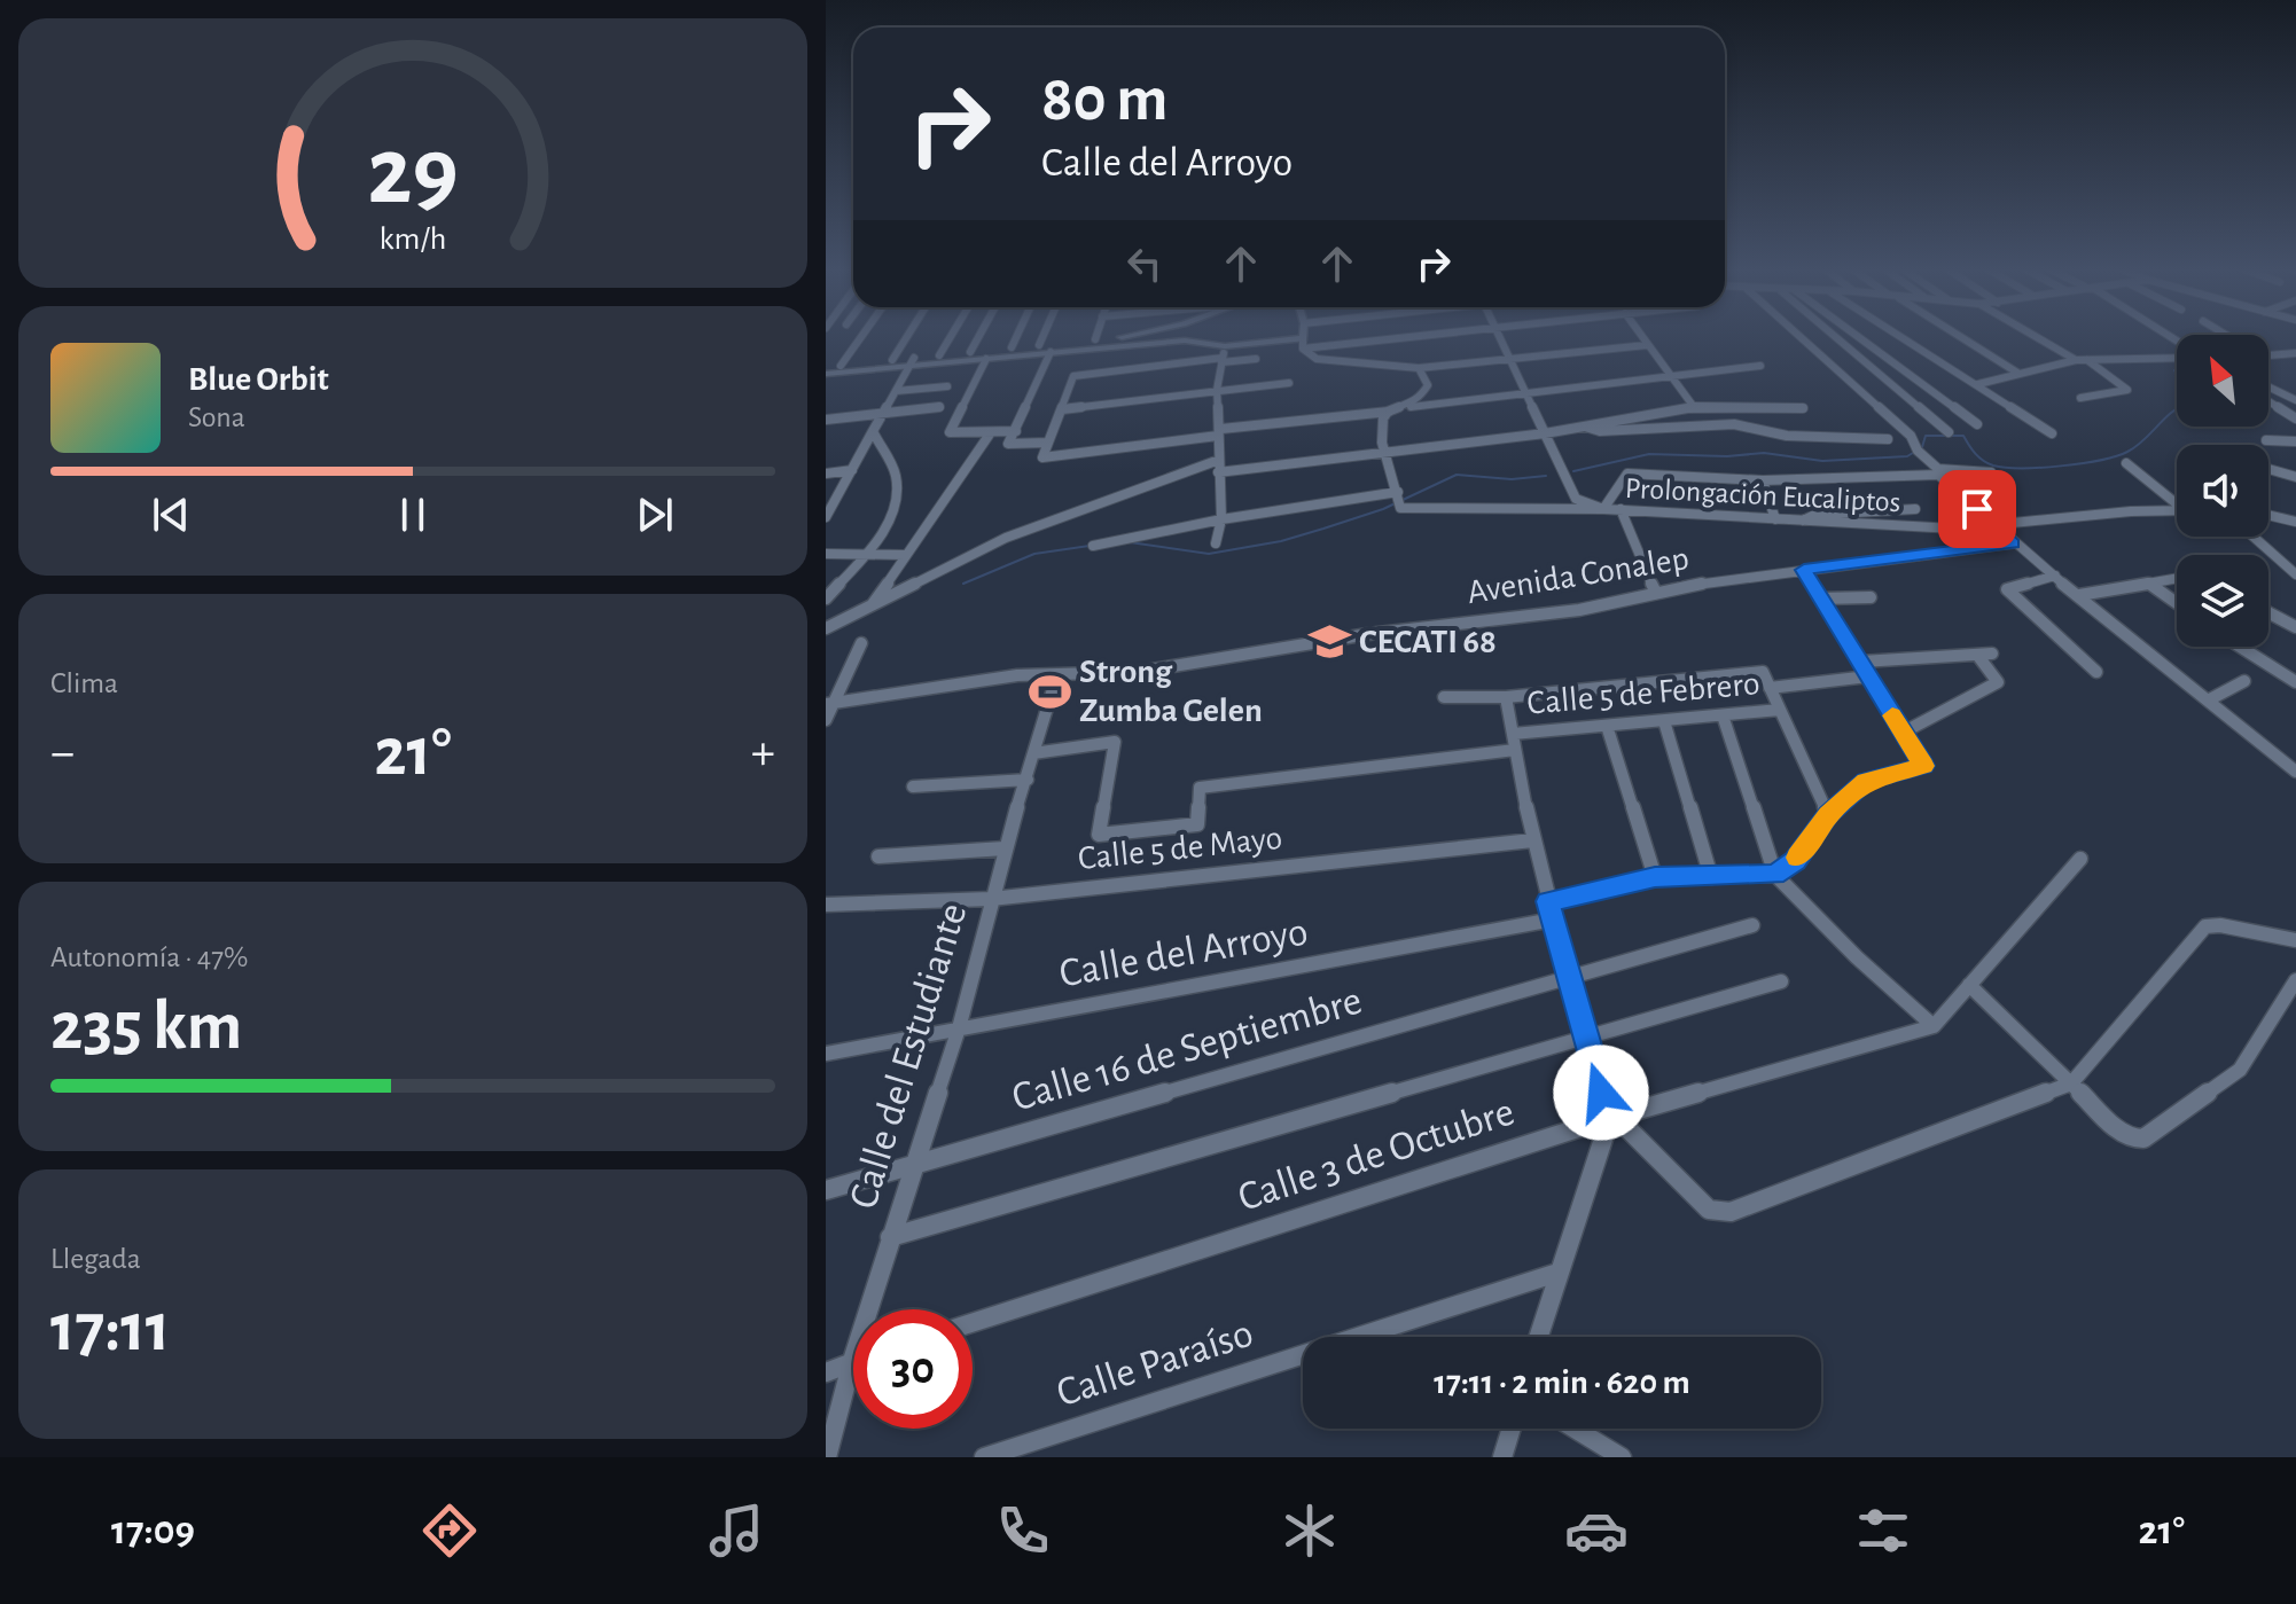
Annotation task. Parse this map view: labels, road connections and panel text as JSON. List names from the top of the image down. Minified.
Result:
{"streets":{"street":["Prolongación Eucaliptos","Avenida Conalep","Calle 5 de Febrero","Calle 5 de Mayo","Calle del Arroyo","Calle 16 de Septiembre","Calle del Estudiante","Calle 3 de Octubre","Calle Paraíso"]},"crossings":[["Avenida Conalep","Calle del Estudiante"],["Calle 5 de Febrero","Calle del Estudiante"],["Calle 5 de Mayo","Calle del Estudiante"],["Calle del Arroyo","Calle del Estudiante"],["Calle 16 de Septiembre","Calle del Estudiante"]],"places":{"school or university":["CECATI 68"],"sports":["Strong Zumba Gelen"]},"north":"top left","page":{"turn":["80 m","Calle del Arroyo"],"song":["Blue Orbit","Sona"],"tile":["Clima",["Autonomía · 47%","235 km"],["Llegada","17:11"]],"heat":["−","21°","+"],"limit":"30","trip":"17:11 · 2 min · 620 m","tabs":["17:09","21°"],"gauge":["29","km/h"]}}
